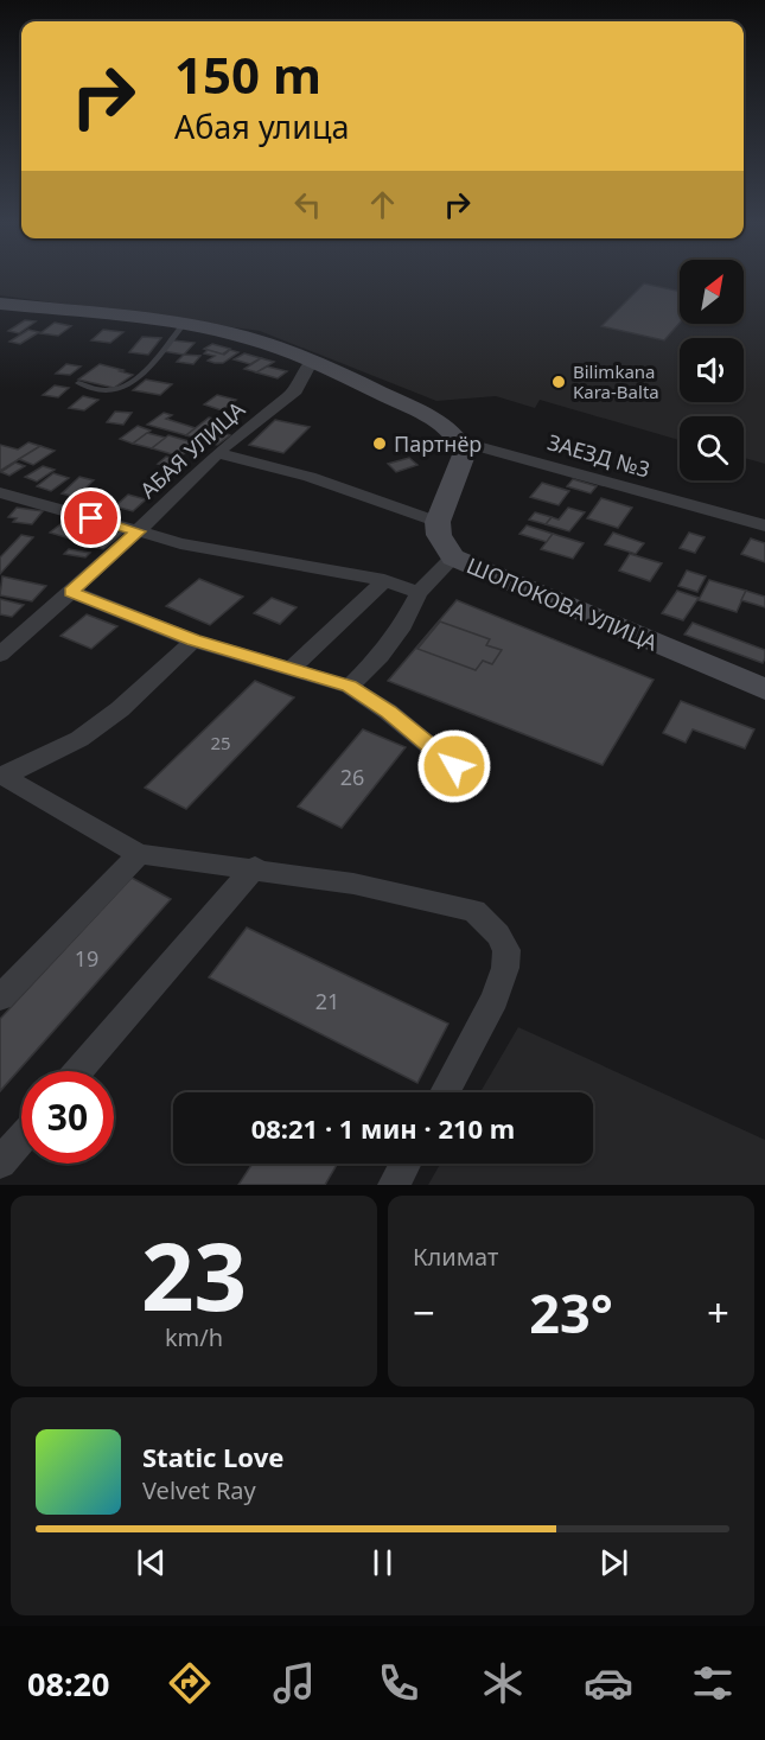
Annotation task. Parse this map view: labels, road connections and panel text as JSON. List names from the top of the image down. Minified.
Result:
{"streets":{"street":["АБАЯ УЛИЦА","ЗАЕЗД №3","ШОПОКОВА УЛИЦА"]},"places":["Bilimkana Kara-Balta","Партнёр"],"house_numbers":["25","26","19","21"],"north":"top right","page":{"turn":["150 m","Абая улица"],"limit":"30","trip":"08:21 · 1 мин · 210 m","tile":[["23","km/h"],"Климат"],"heat":["−","23°","+"],"song":["Static Love","Velvet Ray"],"tabs":"08:20"}}
